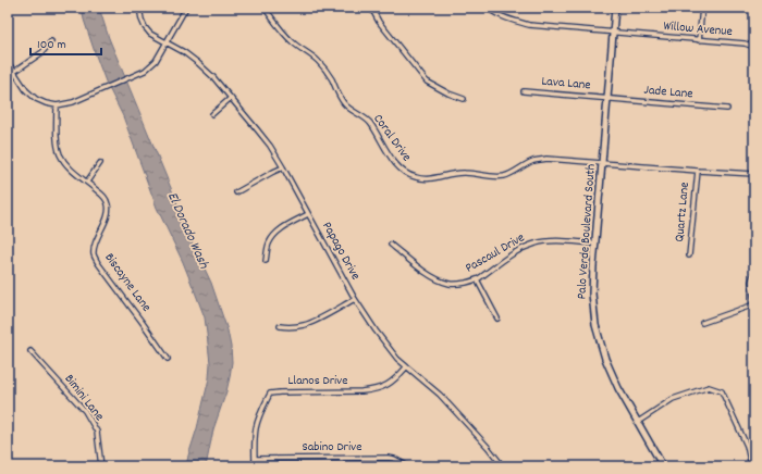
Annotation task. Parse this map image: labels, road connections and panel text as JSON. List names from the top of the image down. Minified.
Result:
{"streets":{"main road":["Palo Verde Boulevard South"],"street":["Willow Avenue","Lava Lane","Jade Lane","Coral Drive","Quartz Lane","Papago Drive","Pascaul Drive","Biscayne Lane","Llanos Drive","Bimini Lane","Sabino Drive"]},"crossings":[["Willow Avenue","Palo Verde Boulevard South"],["Lava Lane","Jade Lane"],["Lava Lane","Palo Verde Boulevard South"],["Jade Lane","Palo Verde Boulevard South"],["Coral Drive","Quartz Lane"],["Coral Drive","Palo Verde Boulevard South"],["Palo Verde Boulevard South","Pascaul Drive"],["Papago Drive","Llanos Drive"],["Llanos Drive","Sabino Drive"]],"water":["El Dorado Wash"],"scale_bar":"100 m"}
